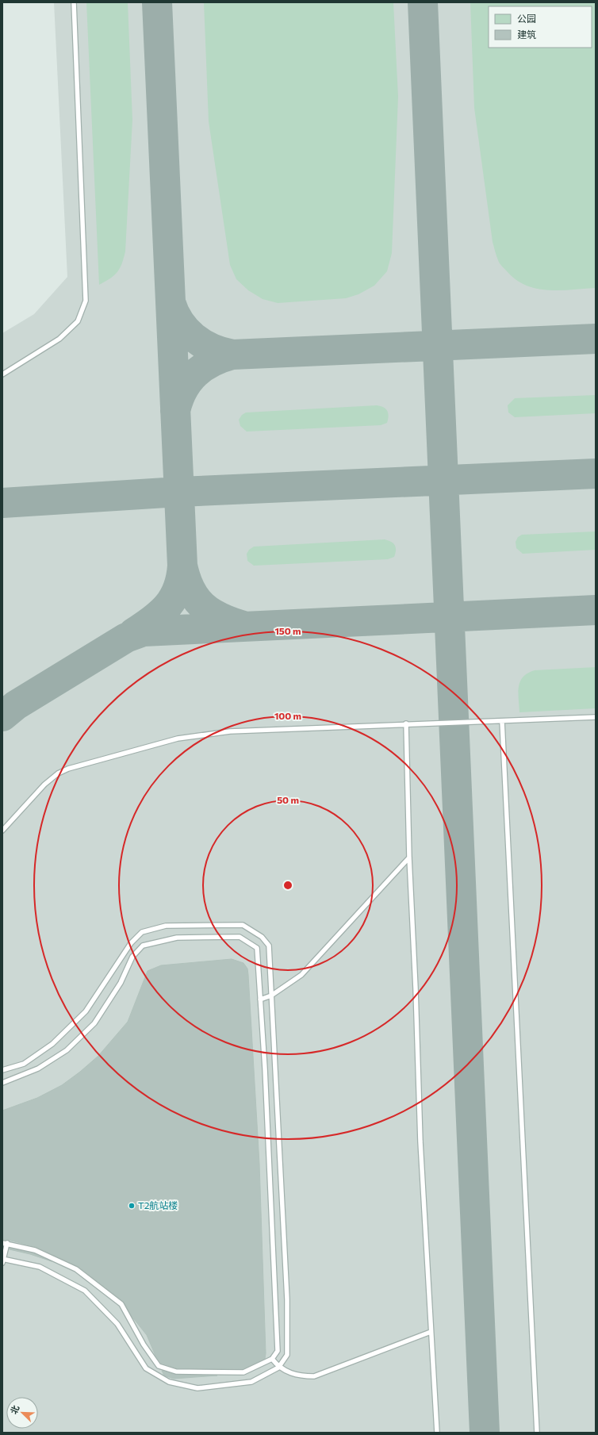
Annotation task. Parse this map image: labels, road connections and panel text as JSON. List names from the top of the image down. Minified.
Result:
{"places":["T2航站楼"],"legend":["公园","建筑"],"north":"top left","rings":["150 m","100 m","50 m"]}
